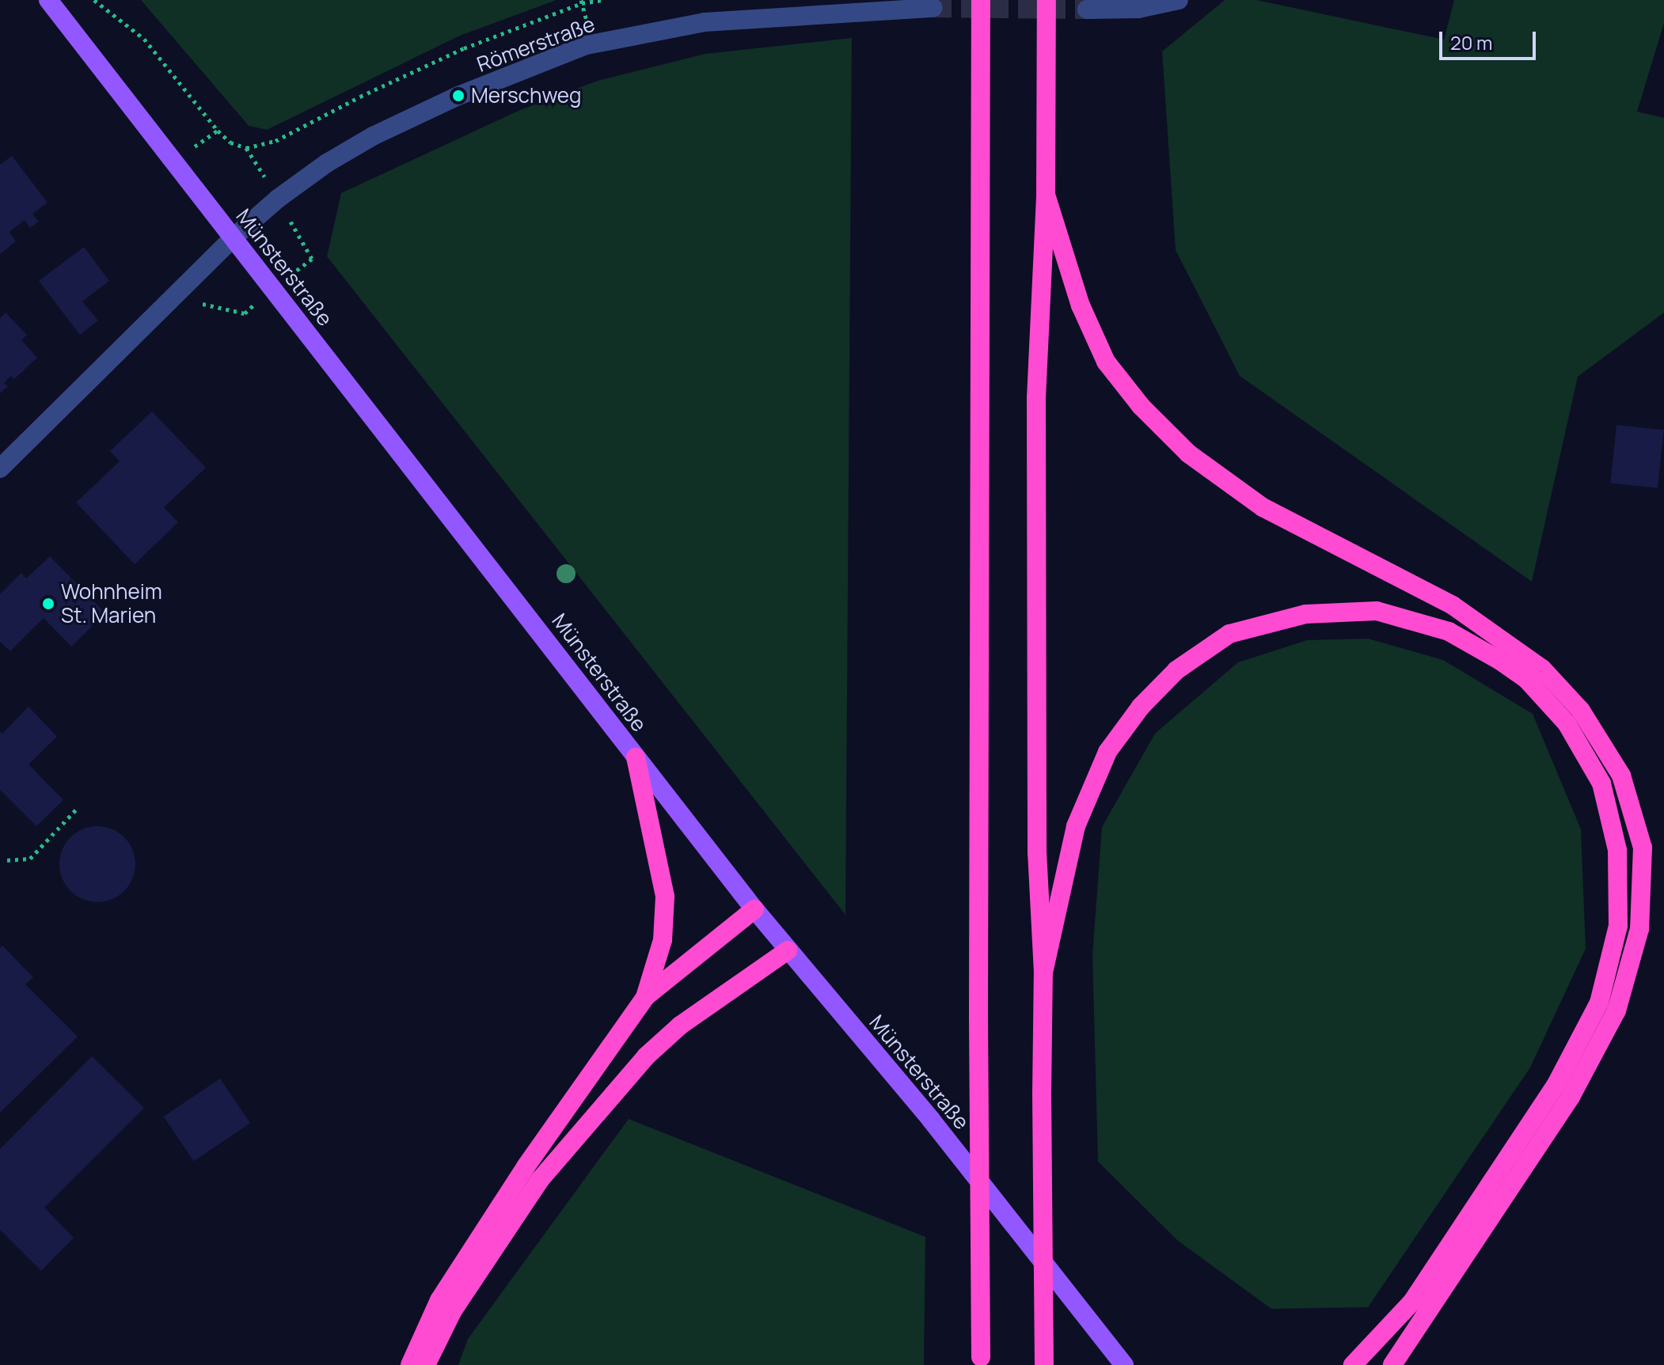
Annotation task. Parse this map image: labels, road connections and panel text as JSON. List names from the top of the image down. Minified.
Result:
{"streets":{"main road":["Münsterstraße"],"street":["Römerstraße"]},"crossings":[["Römerstraße","Münsterstraße"]],"places":["Merschweg","Wohnheim St. Marien"],"scale_bar":"20 m"}
